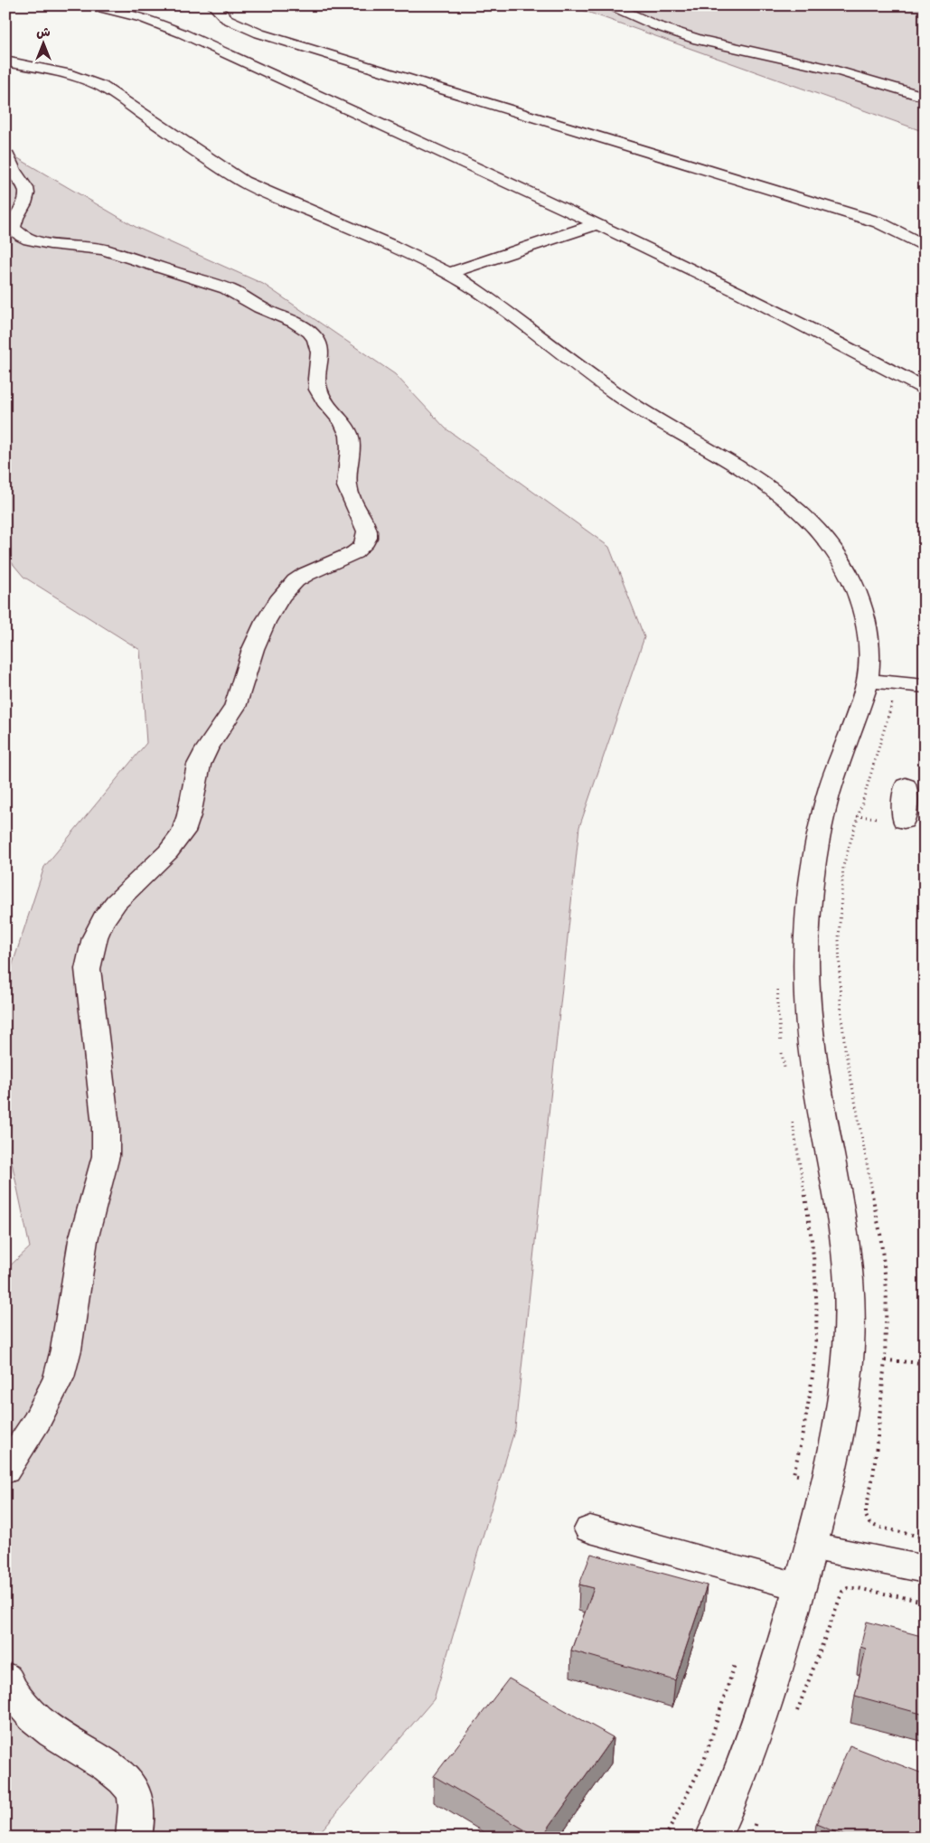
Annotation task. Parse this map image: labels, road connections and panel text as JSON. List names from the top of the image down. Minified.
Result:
{"north":"top"}
